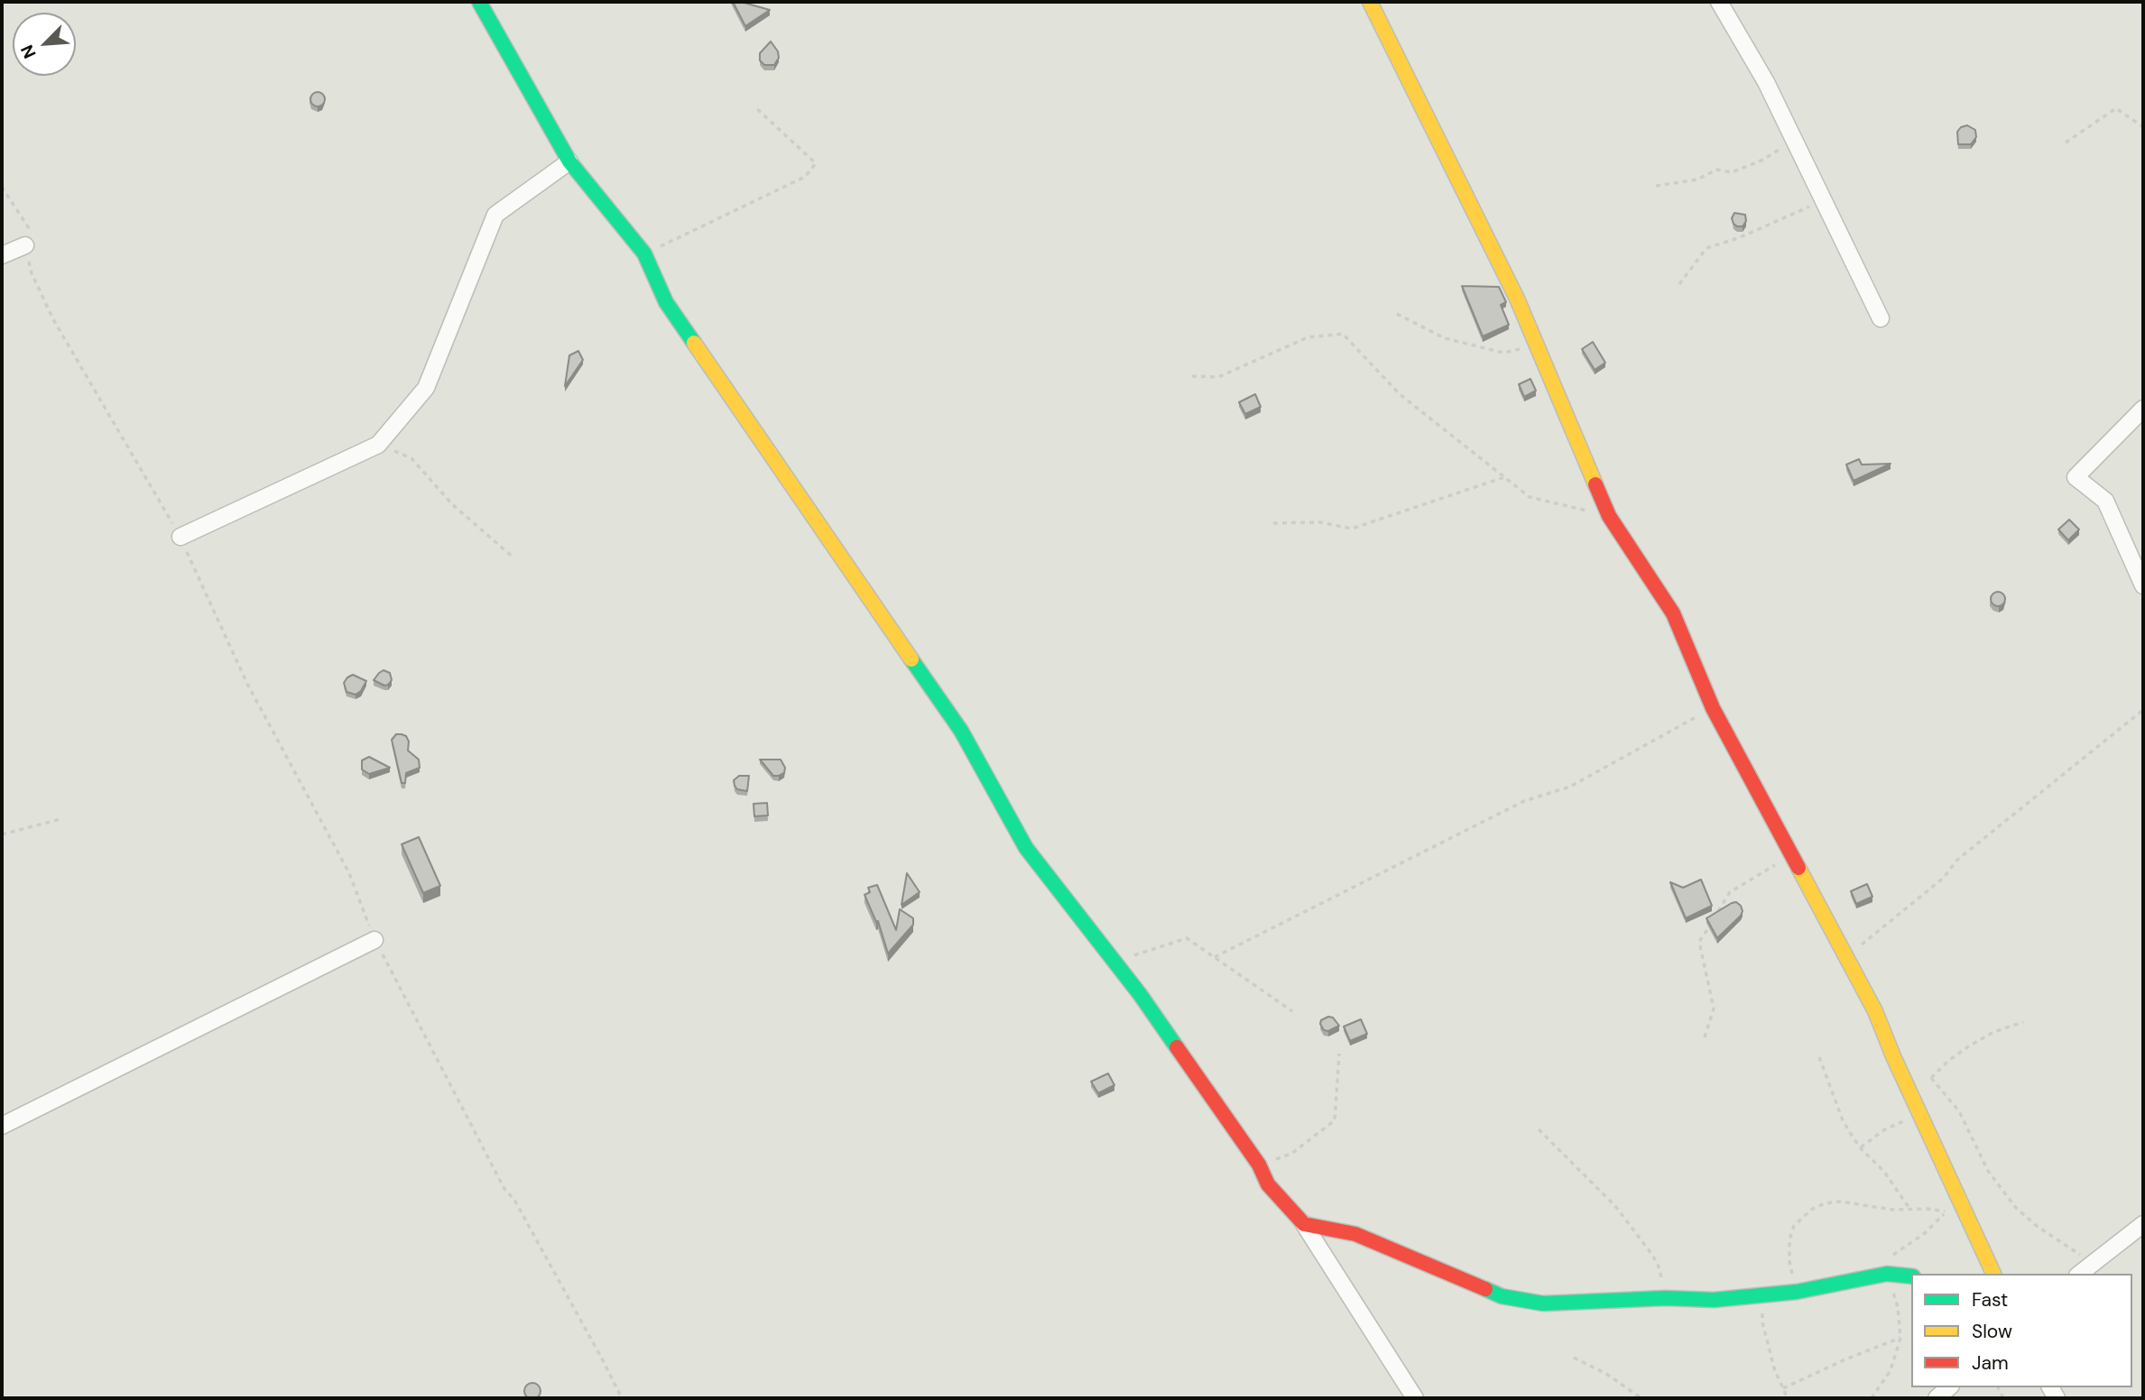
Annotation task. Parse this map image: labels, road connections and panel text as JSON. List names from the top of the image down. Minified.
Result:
{"legend":["Fast","Slow","Jam"],"north":"bottom left"}
